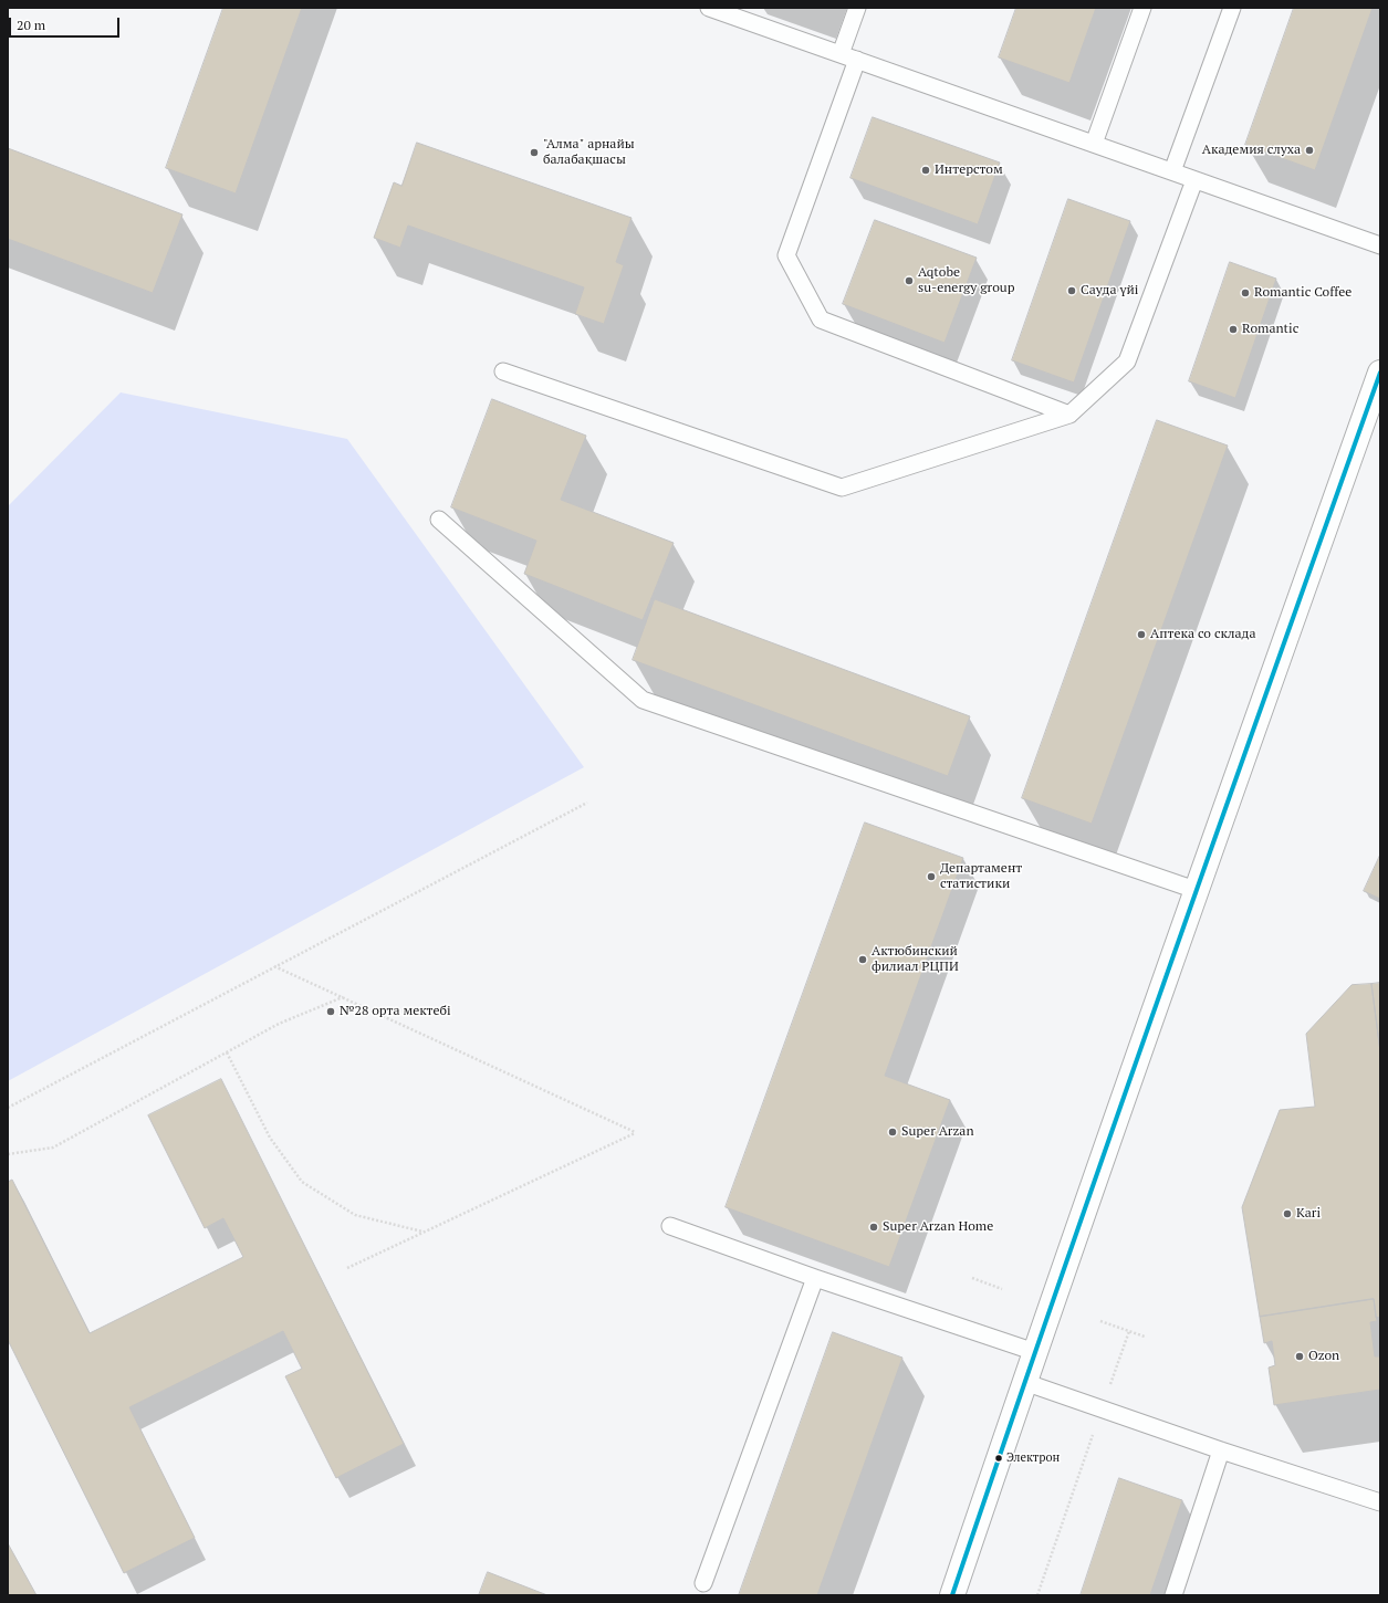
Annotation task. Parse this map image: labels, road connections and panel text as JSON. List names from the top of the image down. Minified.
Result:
{"places":["Академия слуха","\"Алма\" арнайы балабақшасы","Интерстом","Aqtobe su-energy group","Сауда үйі","Romantic Coffee","Romantic","Аптека со склада","Департамент статистики","Актюбинский филиал РЦПИ","№28 орта мектебі","Super Arzan","Kari","Super Arzan Home","Ozon","Электрон"],"scale_bar":"20 m"}
